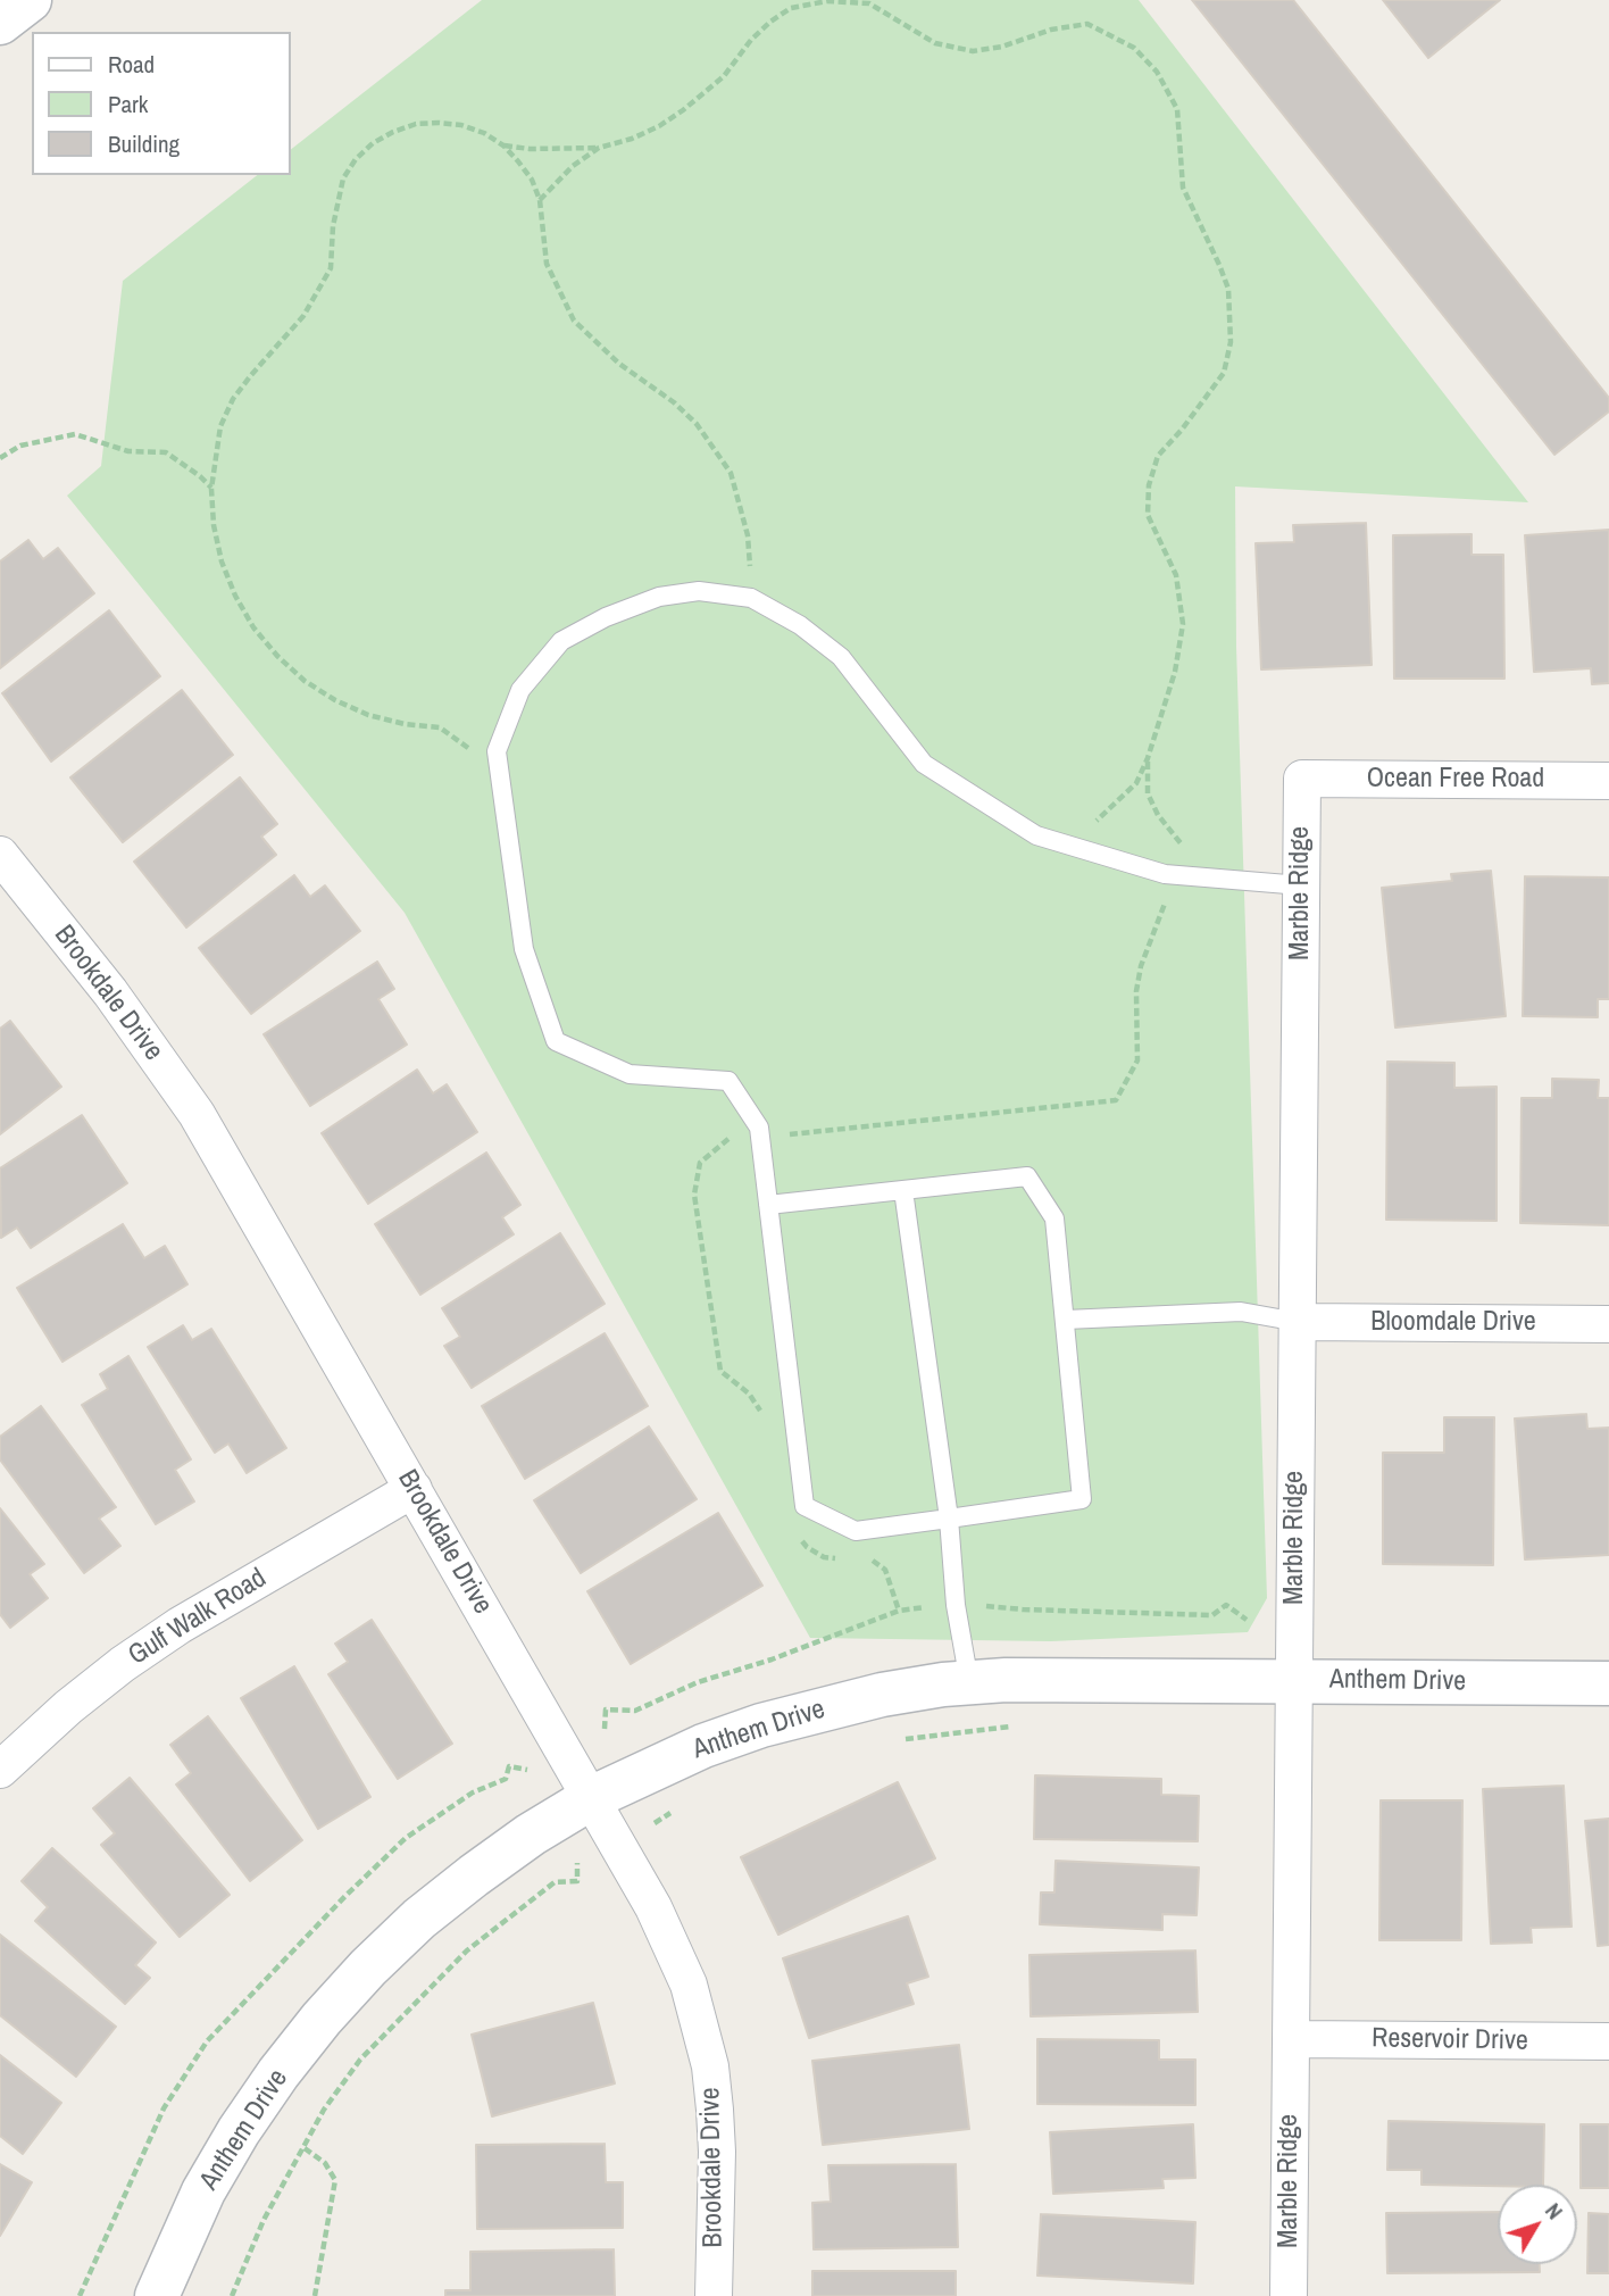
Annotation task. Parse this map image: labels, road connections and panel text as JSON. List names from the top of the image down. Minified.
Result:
{"streets":{"street":["Ocean Free Road","Marble Ridge","Brookdale Drive","Bloomdale Drive","Gulf Walk Road","Anthem Drive","Reservoir Drive"]},"crossings":[["Ocean Free Road","Marble Ridge"],["Marble Ridge","Bloomdale Drive"],["Marble Ridge","Anthem Drive"],["Marble Ridge","Reservoir Drive"],["Brookdale Drive","Gulf Walk Road"],["Brookdale Drive","Anthem Drive"]],"legend":["Road","Park","Building"],"north":"top right"}
